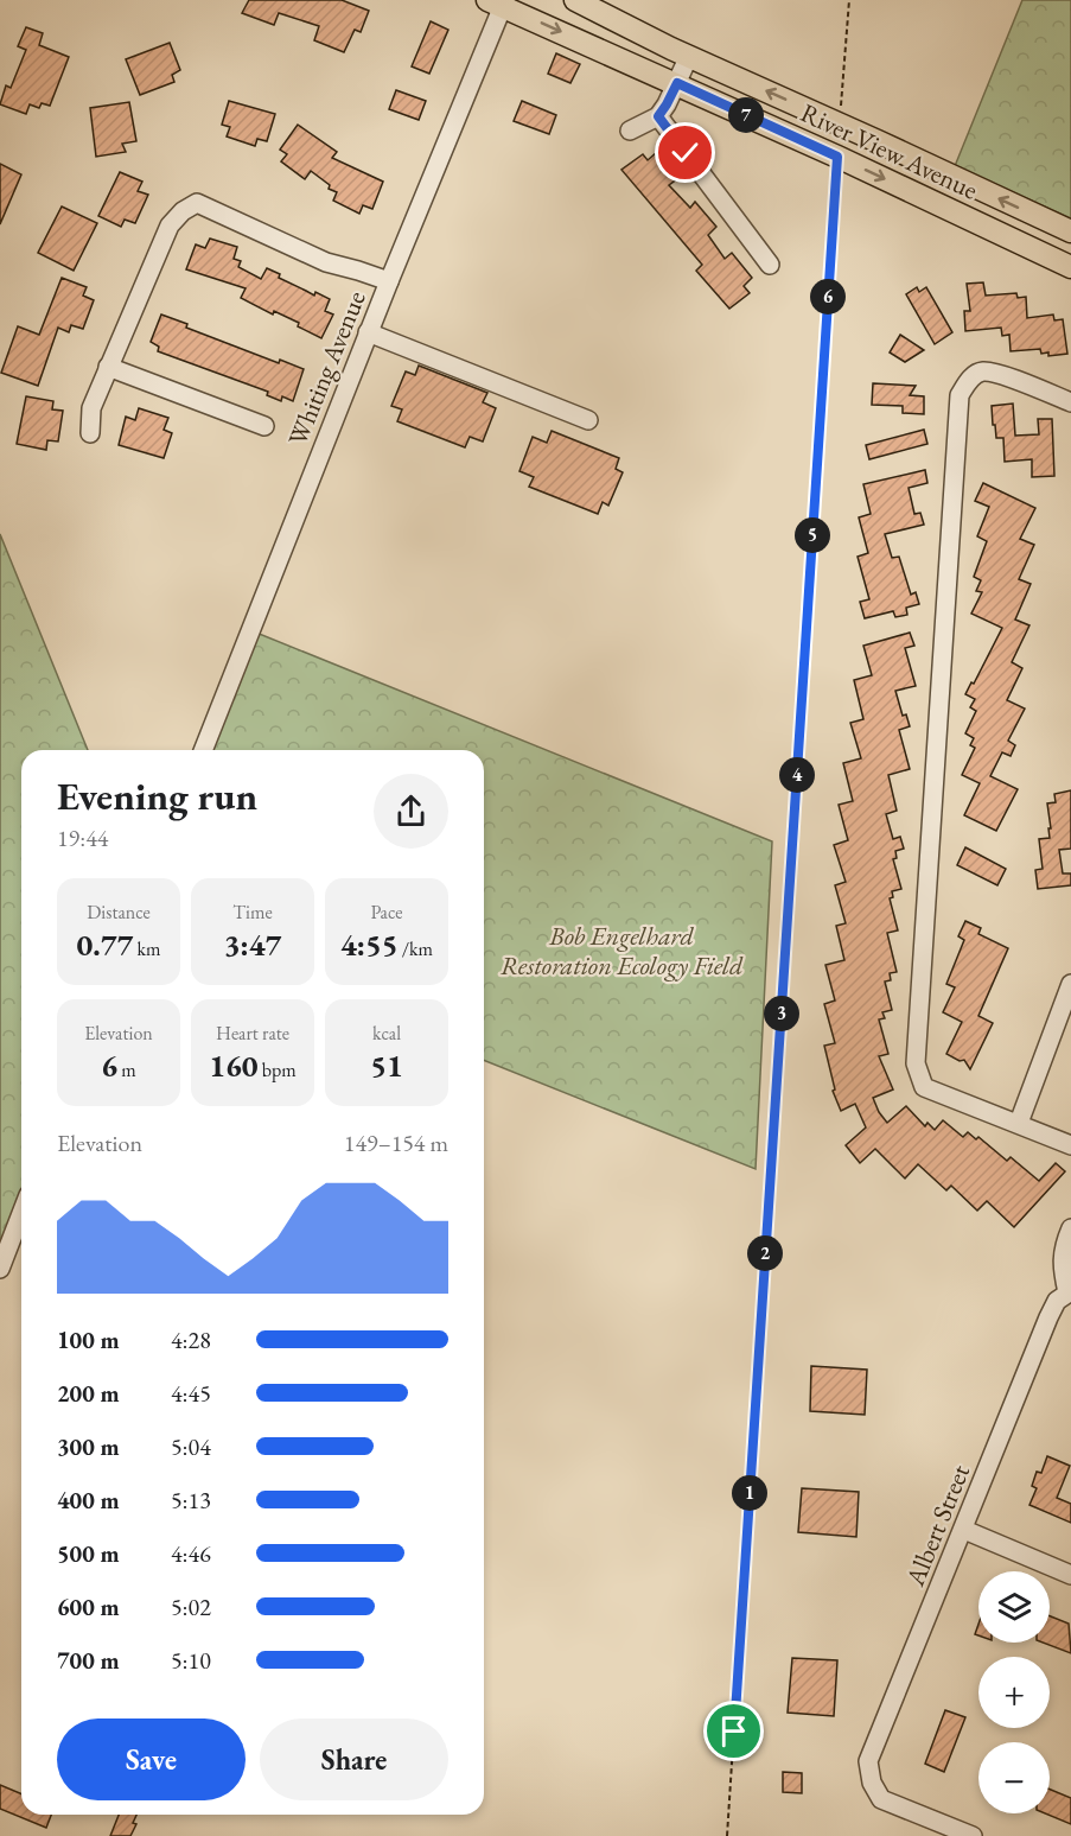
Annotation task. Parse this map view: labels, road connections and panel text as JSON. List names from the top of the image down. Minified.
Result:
{"streets":{"main road":["River View Avenue"],"street":["Whiting Avenue","Albert Street"]},"crossings":[["River View Avenue","Whiting Avenue"]],"parks":["Bob Engelhard Restoration Ecology Field"],"page":{"pins":["7","6","5","4","3","2","1"],"heading":["Evening run","19:44"],"stats":[["Distance","0.77 km"],["Time","3:47"],["Pace","4:55 /km"],["Elevation","6 m"],["Heart rate","160 bpm"],["kcal","51"]],"chart":["Elevation","149–154 m"],"list":[{"name":"100 m","note":"4:28"},{"name":"200 m","note":"4:45"},{"name":"300 m","note":"5:04"},{"name":"400 m","note":"5:13"},{"name":"500 m","note":"4:46"},{"name":"600 m","note":"5:02"},{"name":"700 m","note":"5:10"}],"map_buttons":["+","−"],"buttons":["Save","Share"]}}
